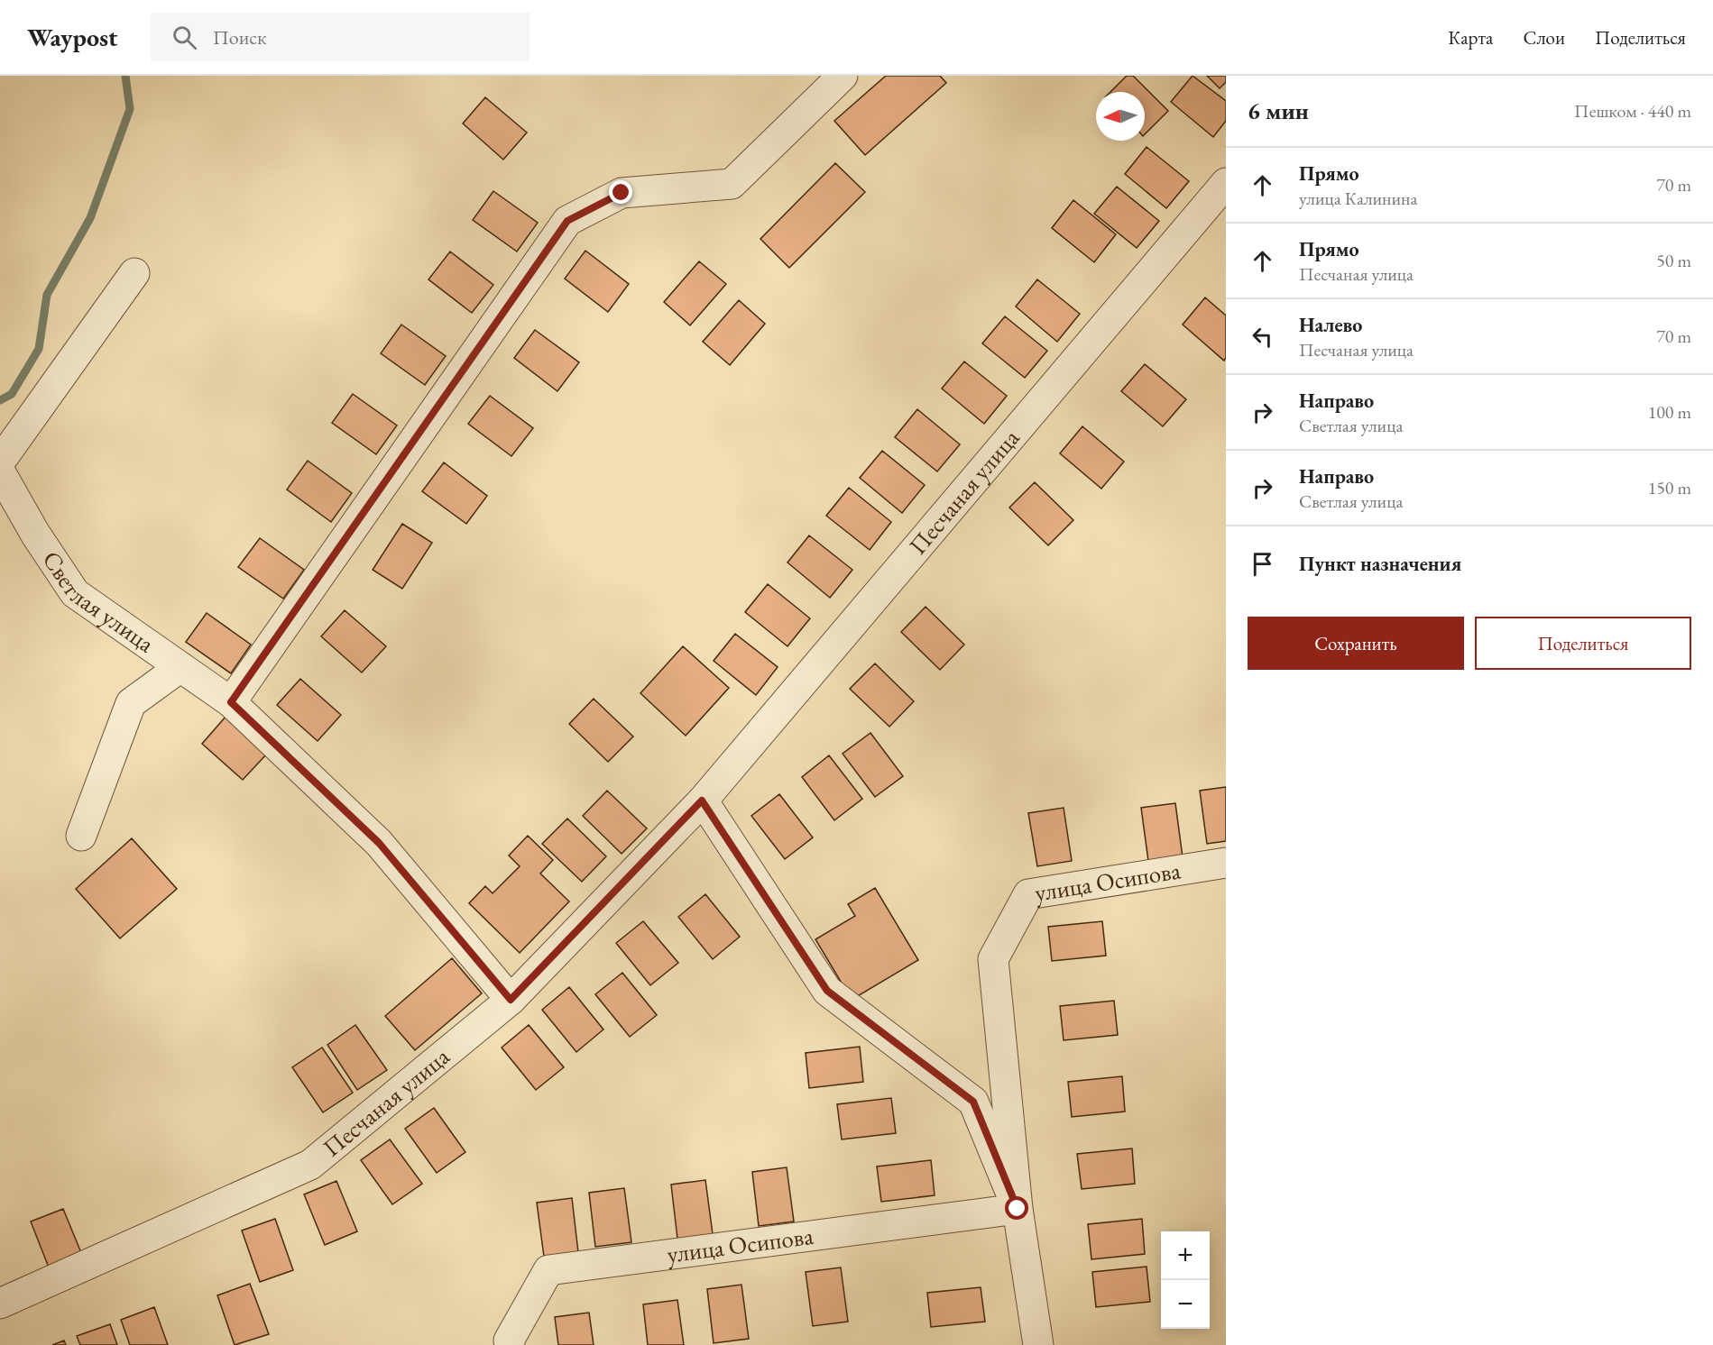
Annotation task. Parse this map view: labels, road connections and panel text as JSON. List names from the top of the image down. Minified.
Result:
{"streets":{"street":["Песчаная улица","Светлая улица","улица Осипова"]},"crossings":[["Песчаная улица","Светлая улица"]],"north":"left","page":{"header":"Waypost","search":"Поиск","nav":["Карта","Слои","Поделиться"],"heading":["6 мин","Пешком · 440 m"],"list":[["Прямо","улица Калинина","70 m"],["Прямо","Песчаная улица","50 m"],["Налево","Песчаная улица","70 m"],["Направо","Светлая улица","100 m"],["Направо","Светлая улица","150 m"],"Пункт назначения"],"buttons":["Сохранить","Поделиться"],"map_buttons":["+","−"]}}
